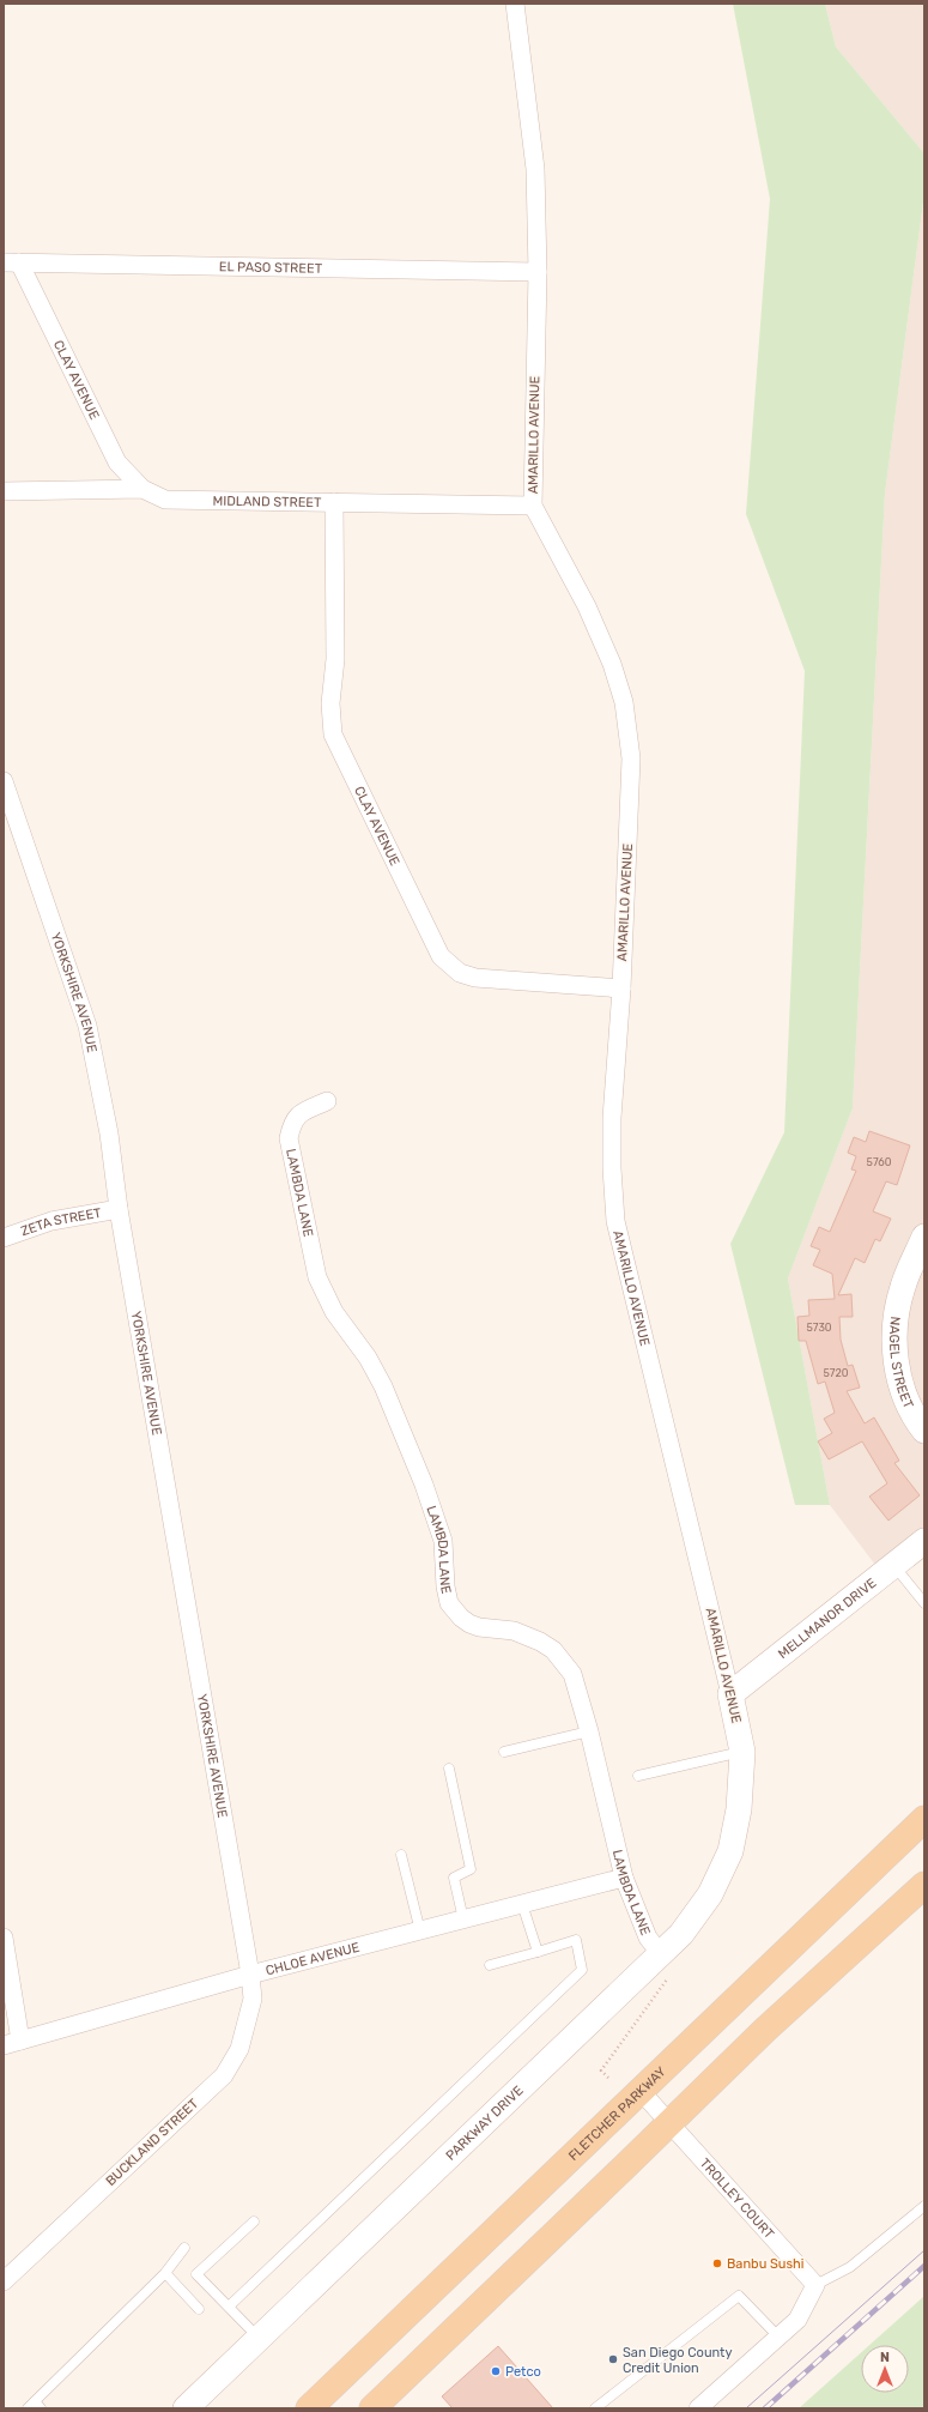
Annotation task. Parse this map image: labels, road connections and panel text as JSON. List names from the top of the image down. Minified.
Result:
{"streets":{"main road":["FLETCHER PARKWAY"],"street":["EL PASO STREET","CLAY AVENUE","AMARILLO AVENUE","MIDLAND STREET","YORKSHIRE AVENUE","LAMBDA LANE","ZETA STREET","NAGEL STREET","MELLMANOR DRIVE","CHLOE AVENUE","PARKWAY DRIVE","BUCKLAND STREET","TROLLEY COURT"]},"crossings":[["EL PASO STREET","CLAY AVENUE"],["EL PASO STREET","AMARILLO AVENUE"],["CLAY AVENUE","AMARILLO AVENUE"],["CLAY AVENUE","MIDLAND STREET"],["AMARILLO AVENUE","MIDLAND STREET"],["AMARILLO AVENUE","MELLMANOR DRIVE"],["AMARILLO AVENUE","PARKWAY DRIVE"],["YORKSHIRE AVENUE","ZETA STREET"],["YORKSHIRE AVENUE","CHLOE AVENUE"],["YORKSHIRE AVENUE","BUCKLAND STREET"],["LAMBDA LANE","CHLOE AVENUE"],["LAMBDA LANE","PARKWAY DRIVE"],["CHLOE AVENUE","BUCKLAND STREET"],["FLETCHER PARKWAY","TROLLEY COURT"]],"places":["Banbu Sushi","San Diego County Credit Union","Petco"],"house_numbers":["5760","5730","5720"],"north":"top"}
